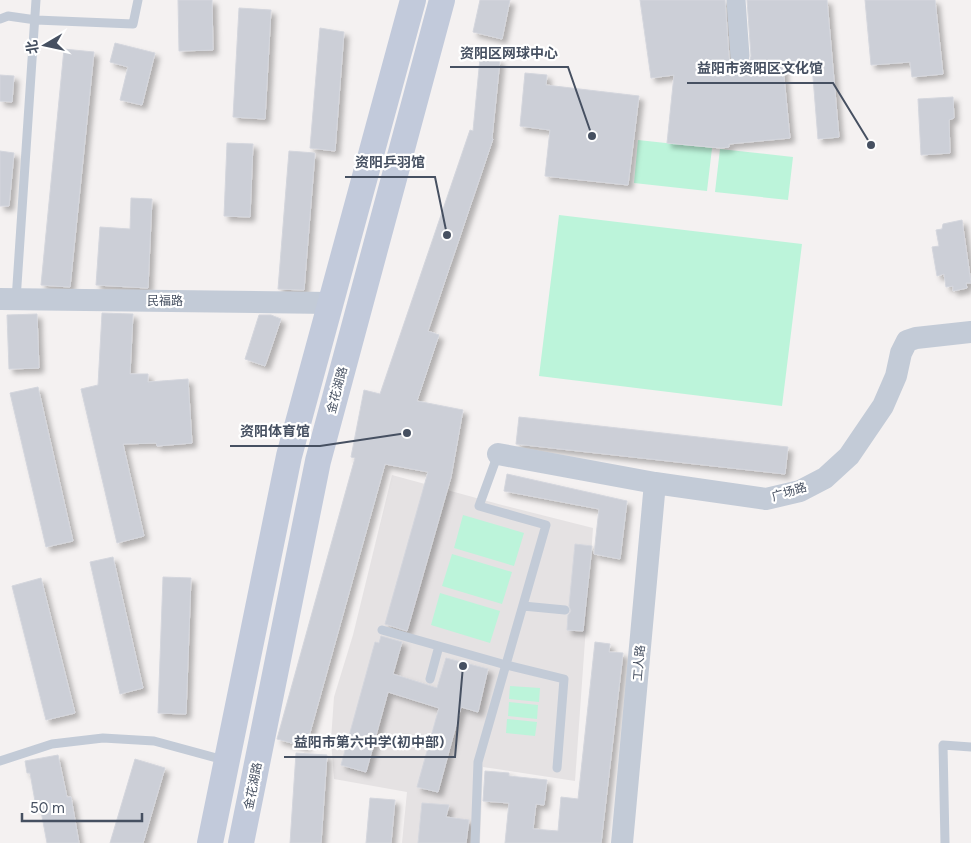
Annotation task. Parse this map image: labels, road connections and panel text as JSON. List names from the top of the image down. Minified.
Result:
{"streets":{"main road":["金花湖路"],"street":["民福路","广场路","工人路"]},"crossings":[["广场路","工人路"]],"places":["资阳区网球中心","益阳市资阳区文化馆","资阳乒羽馆","资阳体育馆","益阳市第六中学(初中部)"],"scale_bar":"50 m","north":"left"}
